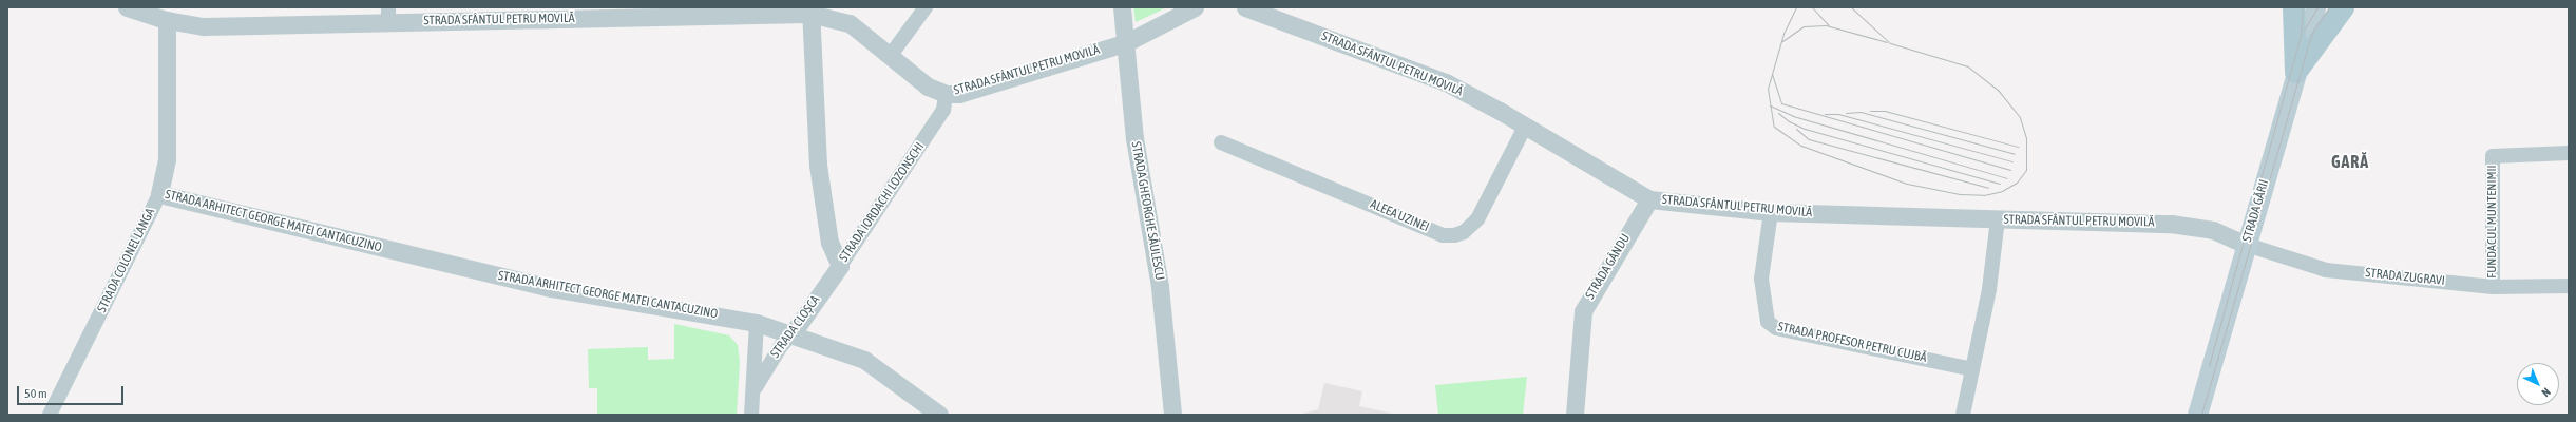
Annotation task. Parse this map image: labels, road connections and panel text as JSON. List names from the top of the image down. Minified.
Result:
{"streets":{"main road":["STRADA GĂRII"],"street":["STRADA SFÂNTUL PETRU MOVILĂ","STRADA IORDACHI LOZONSCHI","STRADA GHEORGHE SĂULESCU","ALEEA UZINEI","STRADA ARHITECT GEORGE MATEI CANTACUZINO","FUNDACUL MUNTENIMII","STRADA COLONEL LANGA","STRADA GÂNDU","STRADA ZUGRAVI","STRADA CLOȘCA","STRADA PROFESOR PETRU CUJBĂ"]},"crossings":[["STRADA SFÂNTUL PETRU MOVILĂ","STRADA IORDACHI LOZONSCHI"],["STRADA SFÂNTUL PETRU MOVILĂ","STRADA GHEORGHE SĂULESCU"],["STRADA SFÂNTUL PETRU MOVILĂ","STRADA GĂRII"],["STRADA SFÂNTUL PETRU MOVILĂ","ALEEA UZINEI"],["STRADA SFÂNTUL PETRU MOVILĂ","STRADA COLONEL LANGA"],["STRADA SFÂNTUL PETRU MOVILĂ","STRADA GÂNDU"],["STRADA SFÂNTUL PETRU MOVILĂ","STRADA ZUGRAVI"],["STRADA SFÂNTUL PETRU MOVILĂ","STRADA PROFESOR PETRU CUJBĂ"],["STRADA IORDACHI LOZONSCHI","STRADA CLOȘCA"],["STRADA GĂRII","STRADA ZUGRAVI"],["STRADA ARHITECT GEORGE MATEI CANTACUZINO","STRADA COLONEL LANGA"],["STRADA ARHITECT GEORGE MATEI CANTACUZINO","STRADA CLOȘCA"],["FUNDACUL MUNTENIMII","STRADA ZUGRAVI"]],"districts":["GARĂ"],"scale_bar":"50 m","north":"bottom right"}
